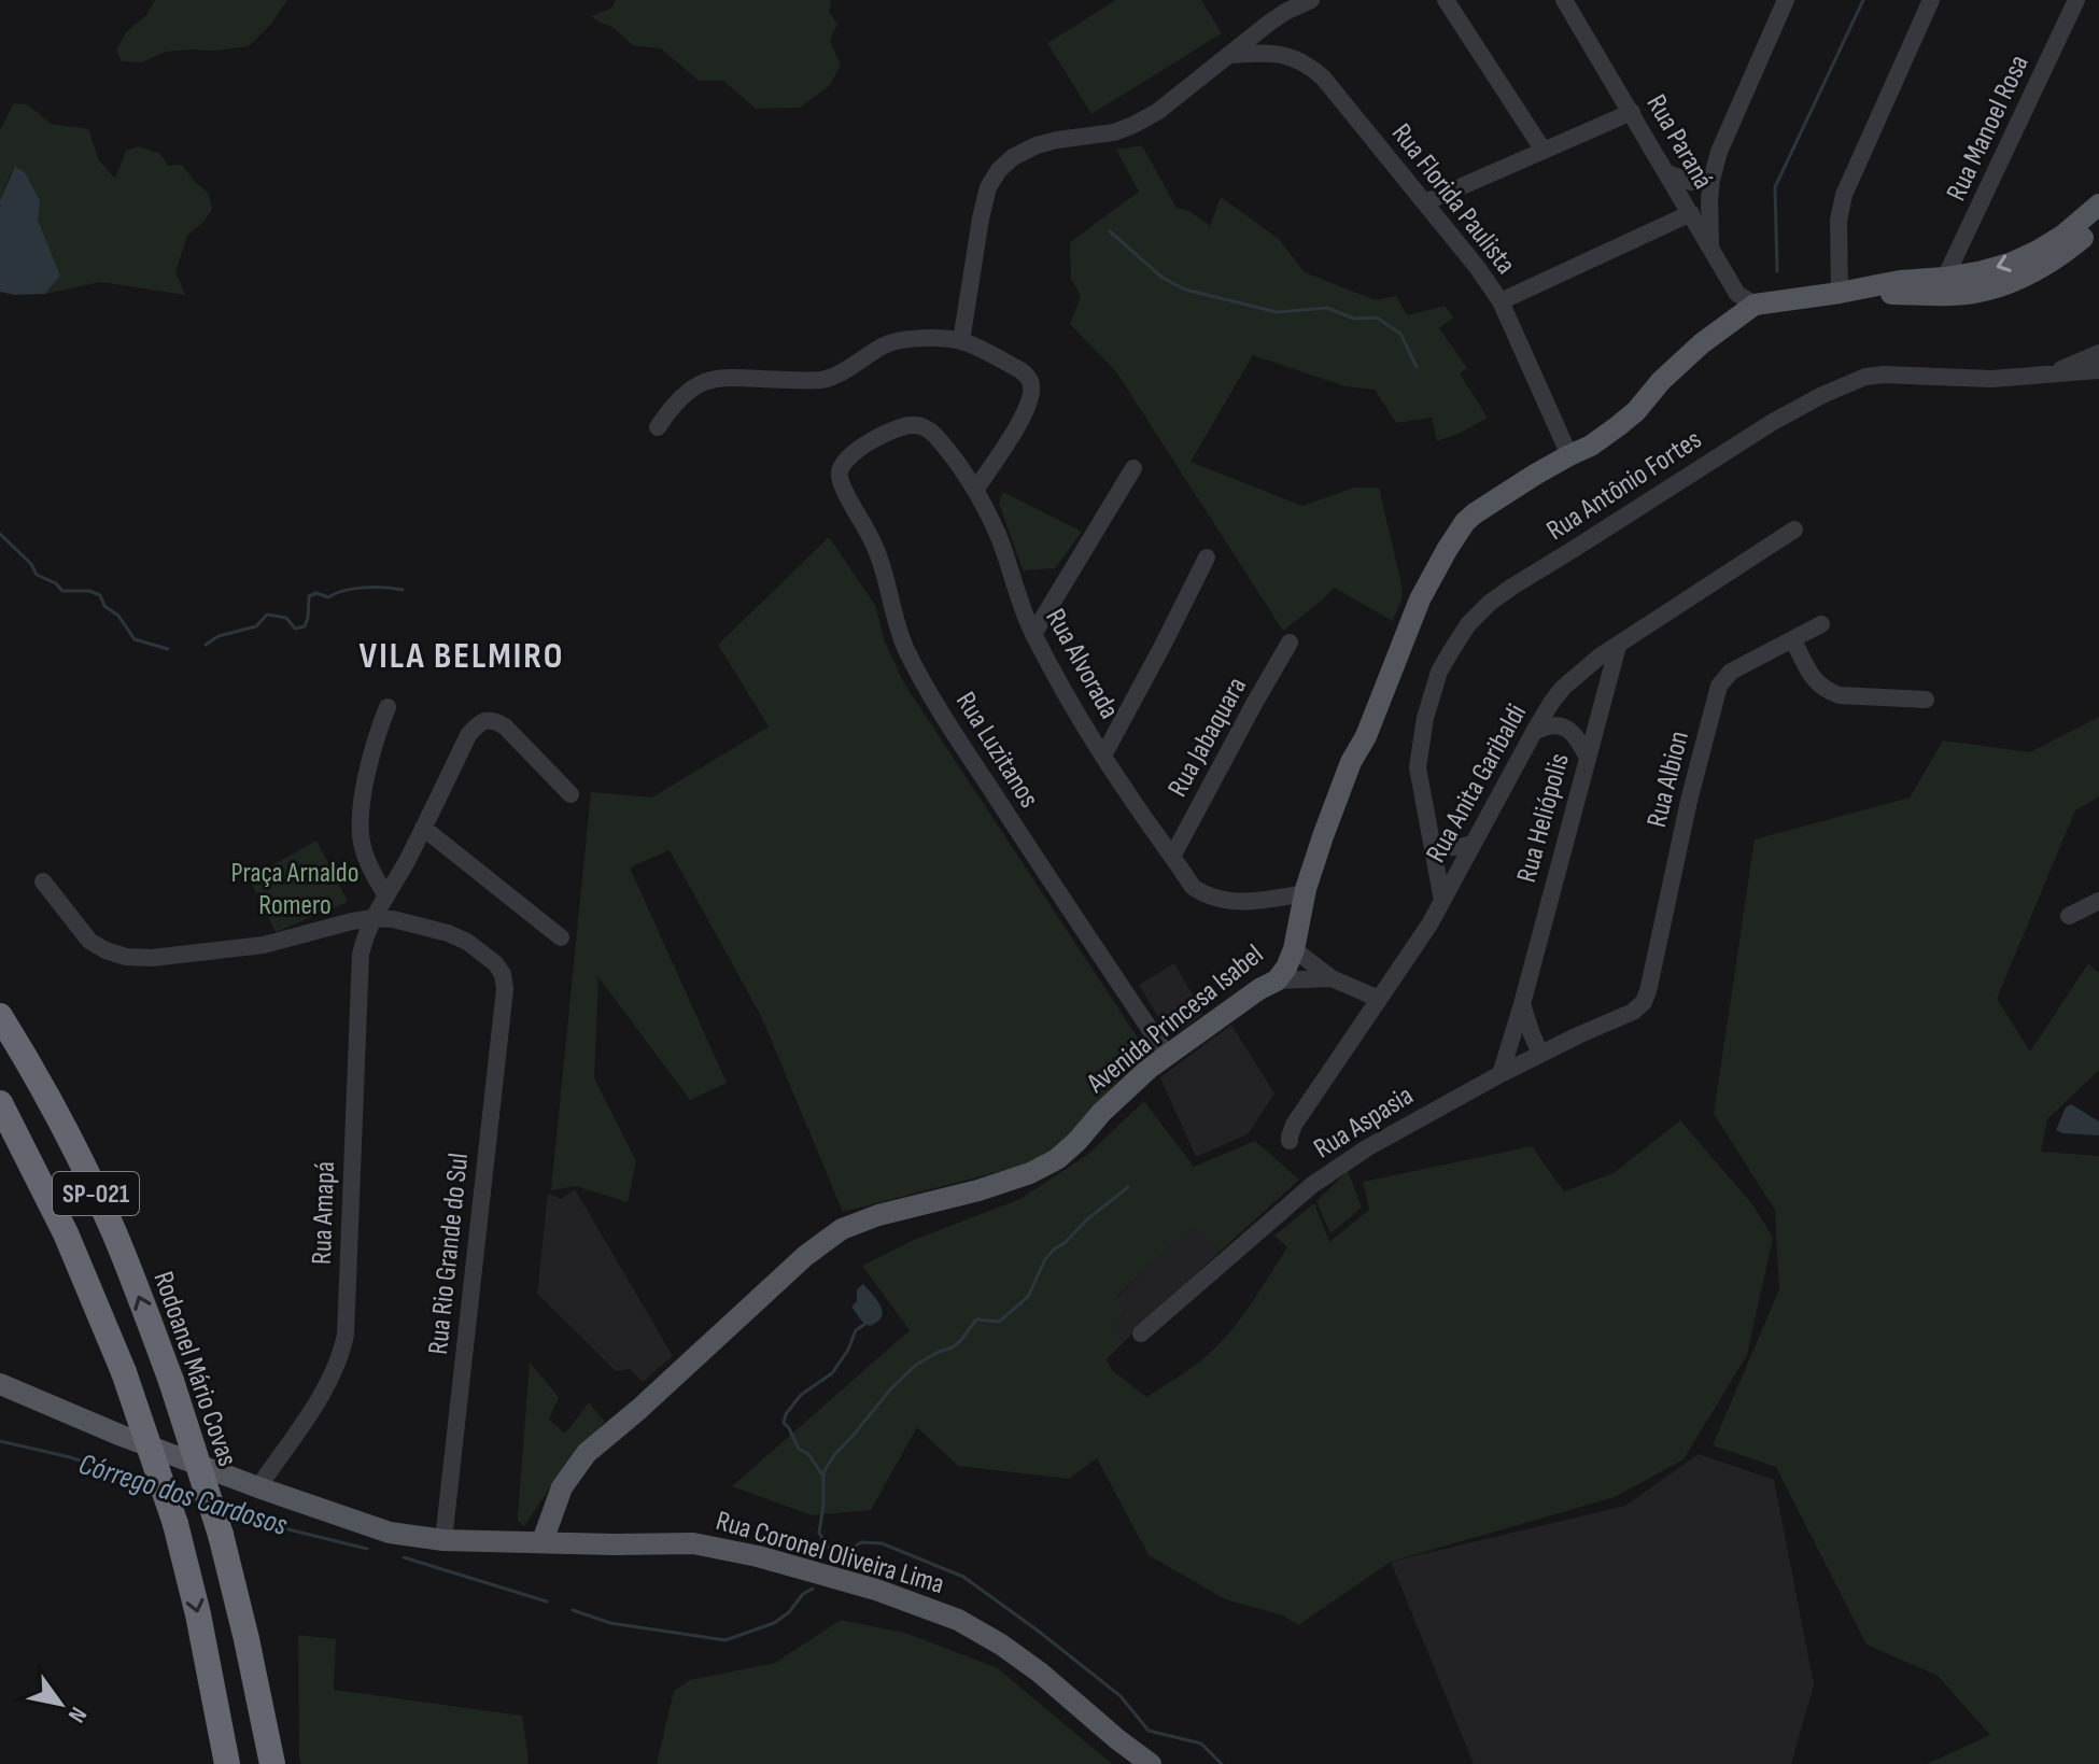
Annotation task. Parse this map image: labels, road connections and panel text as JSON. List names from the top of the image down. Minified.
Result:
{"streets":{"highway":["SP-021","Rodoanel Mário Covas"],"main road":["Avenida Princesa Isabel","Rua Coronel Oliveira Lima"],"street":["Rua Manoel Rosa","Rua Paraná","Rua Florida Paulista","Rua Antônio Fortes","Rua Alvorada","Rua Jabaquara","Rua Luzitanos","Rua Albion","Rua Anita Garibaldi","Rua Heliópolis","Rua Aspasia","Rua Amapá","Rua Rio Grande do Sul"]},"crossings":[["Rua Manoel Rosa","Avenida Princesa Isabel"],["Rua Paraná","Avenida Princesa Isabel"],["Rua Florida Paulista","Avenida Princesa Isabel"],["Rua Antônio Fortes","Rua Anita Garibaldi"],["Rua Alvorada","Rua Jabaquara"],["Rua Alvorada","Rua Luzitanos"],["Rua Alvorada","Avenida Princesa Isabel"],["Rua Luzitanos","Avenida Princesa Isabel"],["Rua Albion","Rua Aspasia"],["Rua Anita Garibaldi","Rua Heliópolis"],["Rua Heliópolis","Rua Aspasia"],["Avenida Princesa Isabel","Rua Coronel Oliveira Lima"],["Rua Amapá","Rua Rio Grande do Sul"],["Rua Amapá","Rua Coronel Oliveira Lima"],["Rua Rio Grande do Sul","Rua Coronel Oliveira Lima"]],"districts":["VILA BELMIRO"],"water":["Córrego dos Cardosos"],"parks":["Praça Arnaldo Romero"],"north":"bottom right"}
